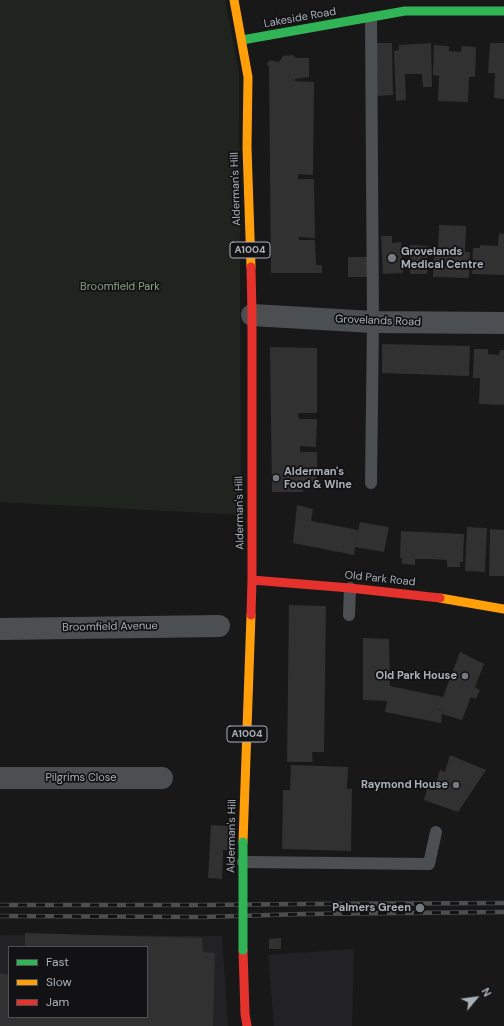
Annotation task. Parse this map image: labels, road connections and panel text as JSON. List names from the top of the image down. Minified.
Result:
{"streets":{"main road":["Lakeside Road","Alderman's Hill","A1004","Old Park Road"],"street":["Grovelands Road","Broomfield Avenue","Pilgrims Close"]},"crossings":[["Lakeside Road","Alderman's Hill"],["Alderman's Hill","Grovelands Road"],["Alderman's Hill","Old Park Road"]],"parks":["Broomfield Park"],"places":["Grovelands Medical Centre","Alderman's Food & Wine","Old Park House","Raymond House","Palmers Green"],"legend":["Fast","Slow","Jam"],"north":"top right"}
